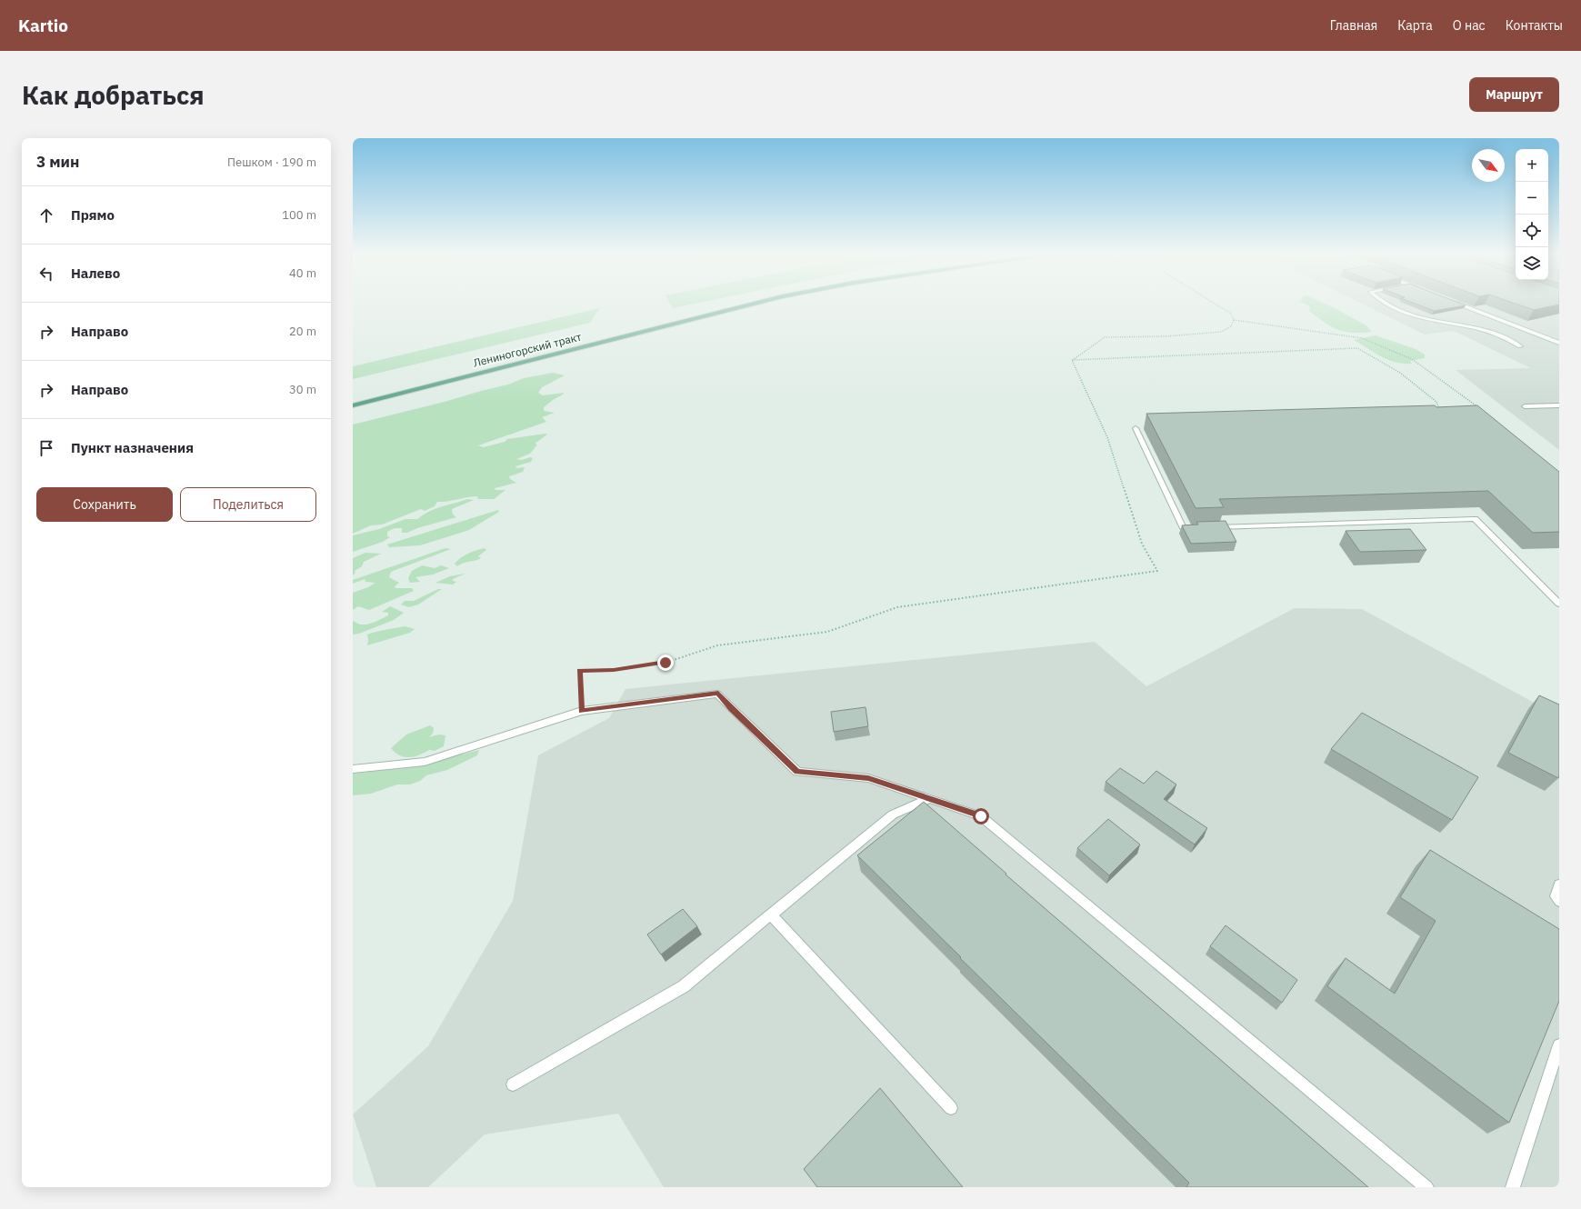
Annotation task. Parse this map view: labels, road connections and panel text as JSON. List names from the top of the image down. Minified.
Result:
{"streets":{"main road":["Лениногорский тракт"]},"north":"bottom right","page":{"header":"Kartio","nav":["Главная","Карта","О нас","Контакты"],"buttons":["Маршрут",["Сохранить","Поделиться"]],"title":"Как добраться","heading":["3 мин","Пешком · 190 m"],"map_buttons":["+","−"],"list":[["Прямо","100 m"],["Налево","40 m"],["Направо","20 m"],["Направо","30 m"],"Пункт назначения"]}}
